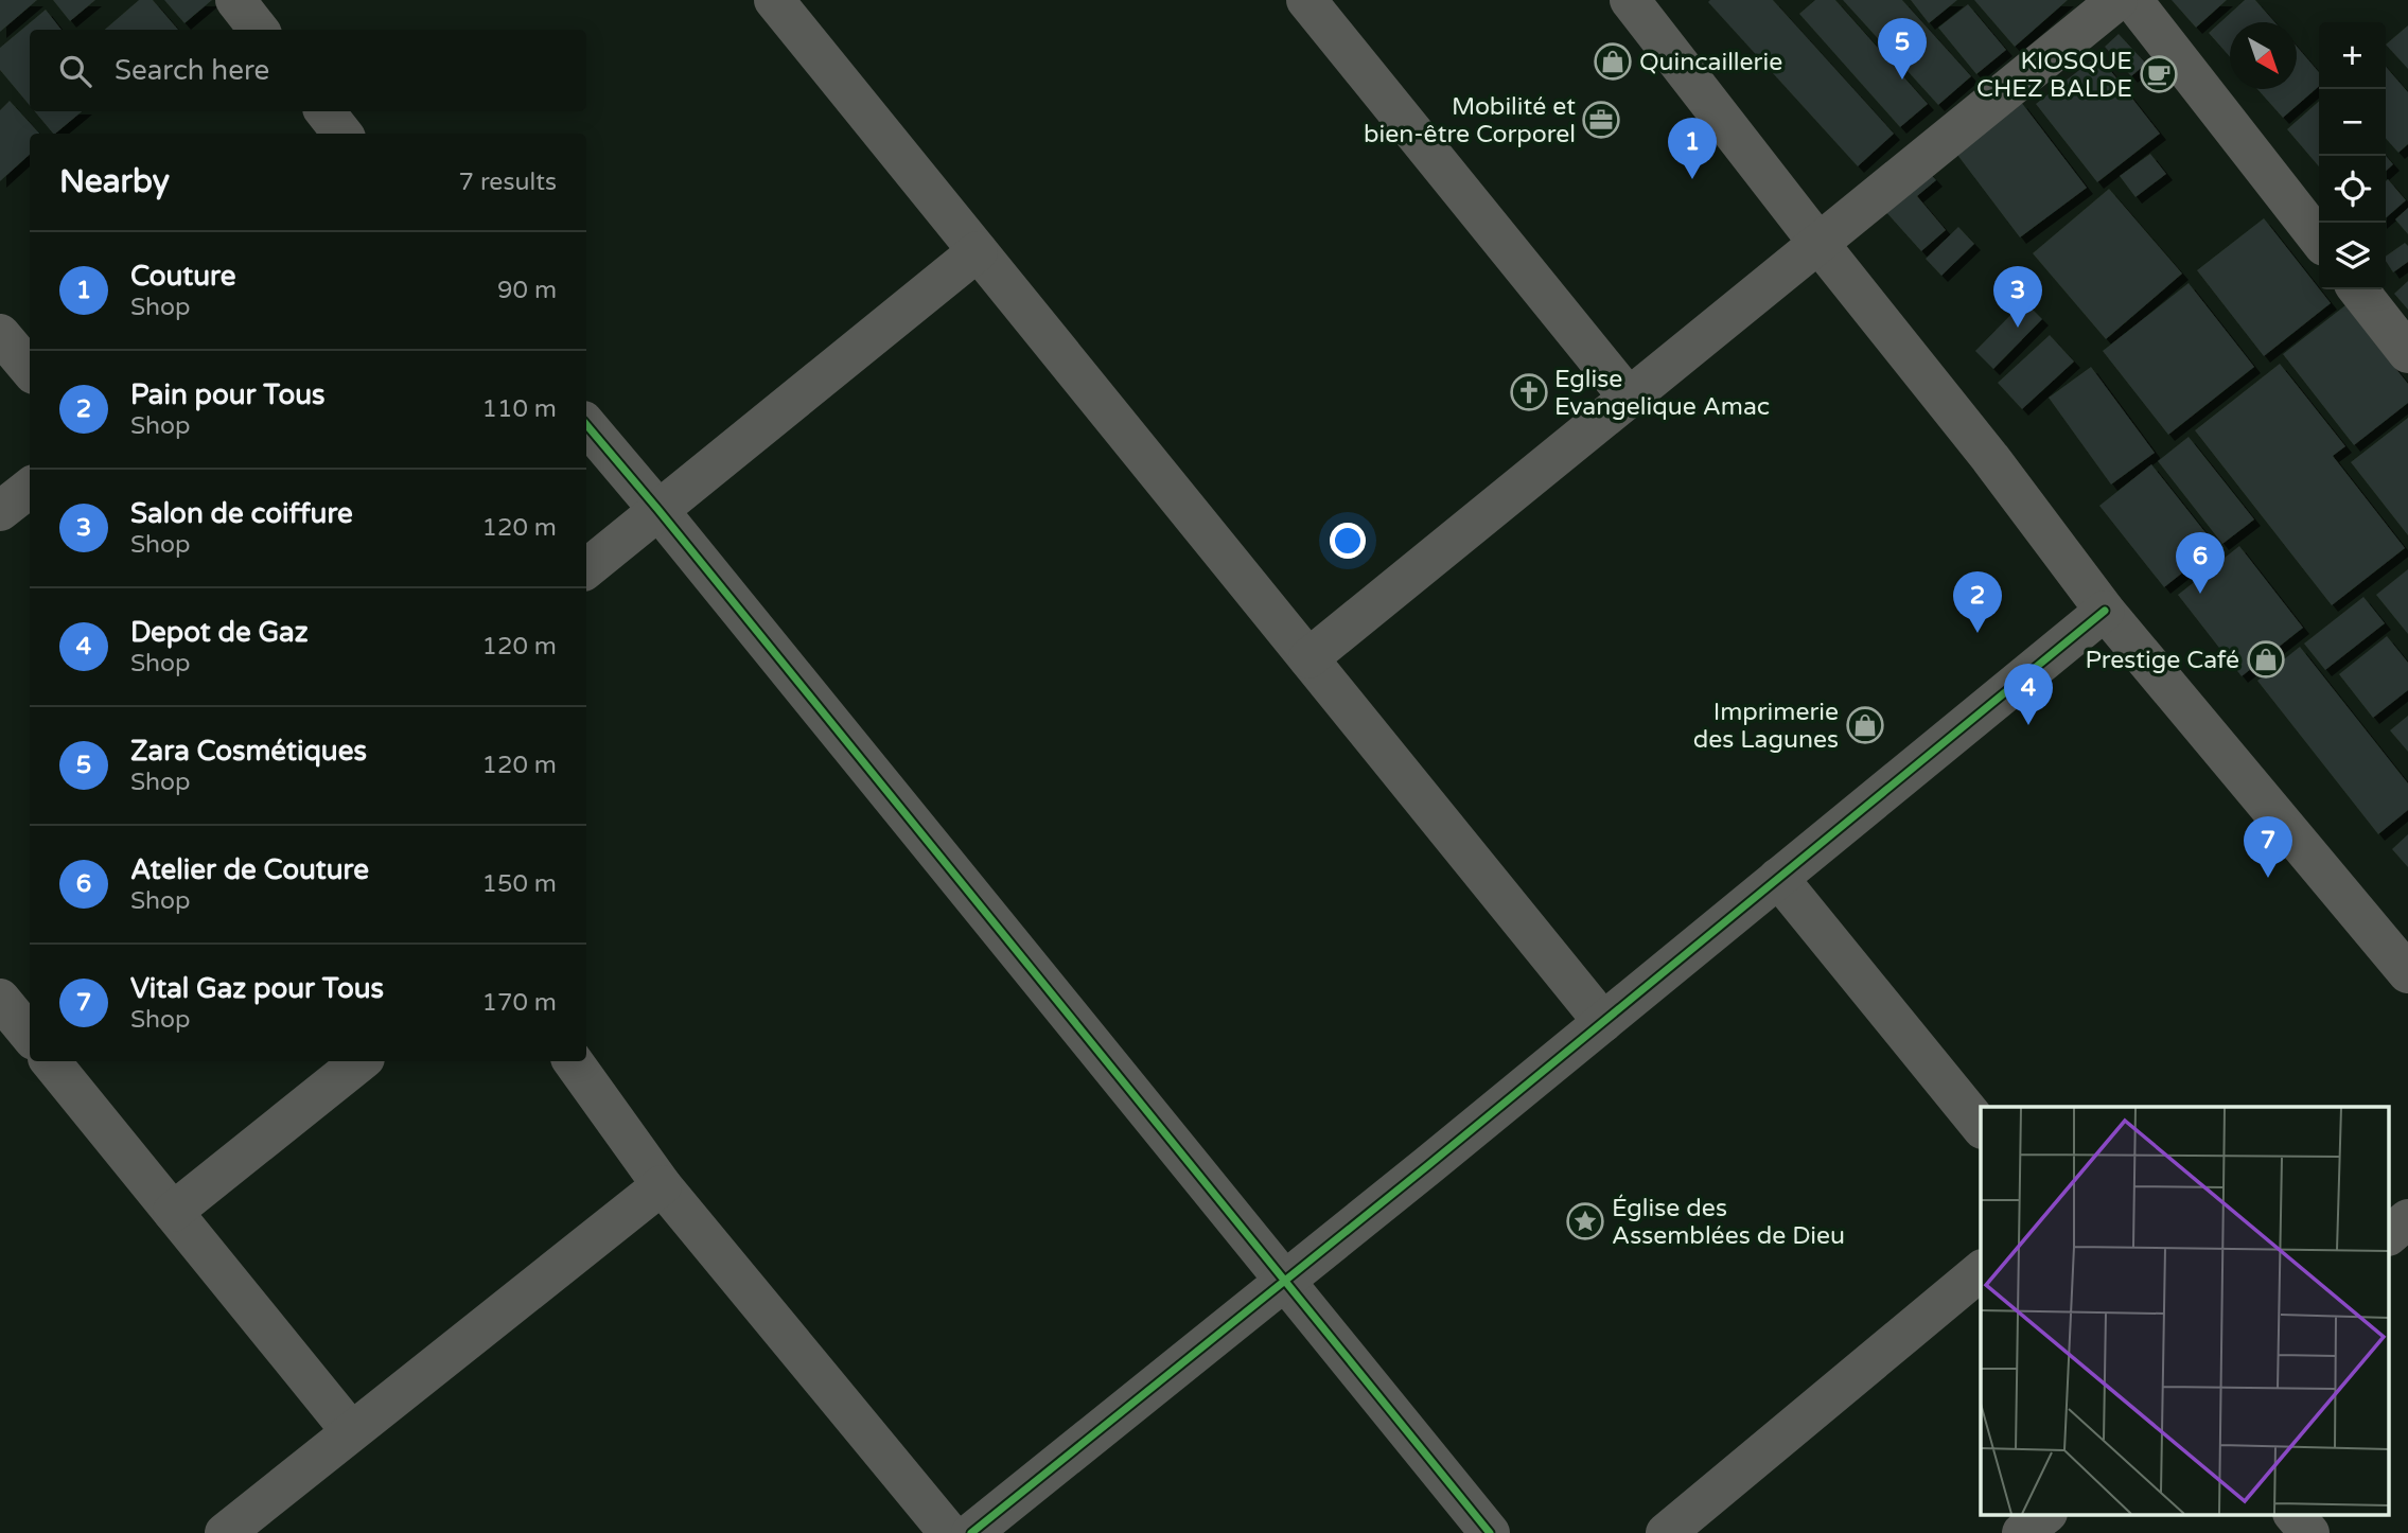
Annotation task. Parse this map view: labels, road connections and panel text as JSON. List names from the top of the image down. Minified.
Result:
{"places":{"shop":["Quincaillerie","Prestige Café","Imprimerie des Lagunes"],"cafe":["KIOSQUE CHEZ BALDE"],"office":["Mobilité et bien-être Corporel"],"church":["Eglise Evangelique Amac"],"place":["Église des Assemblées de Dieu"]},"north":"bottom right","page":{"pins":["5","1","3","6","2","4","7"],"map_buttons":["+","−"],"search":"Search here","heading":["Nearby","7 results"],"list":[{"mark":"1","name":"Couture","note":"Shop","value":"90 m"},{"mark":"2","name":"Pain pour Tous","note":"Shop","value":"110 m"},{"mark":"3","name":"Salon de coiffure","note":"Shop","value":"120 m"},{"mark":"4","name":"Depot de Gaz","note":"Shop","value":"120 m"},{"mark":"5","name":"Zara Cosmétiques","note":"Shop","value":"120 m"},{"mark":"6","name":"Atelier de Couture","note":"Shop","value":"150 m"},{"mark":"7","name":"Vital Gaz pour Tous","note":"Shop","value":"170 m"}]}}
